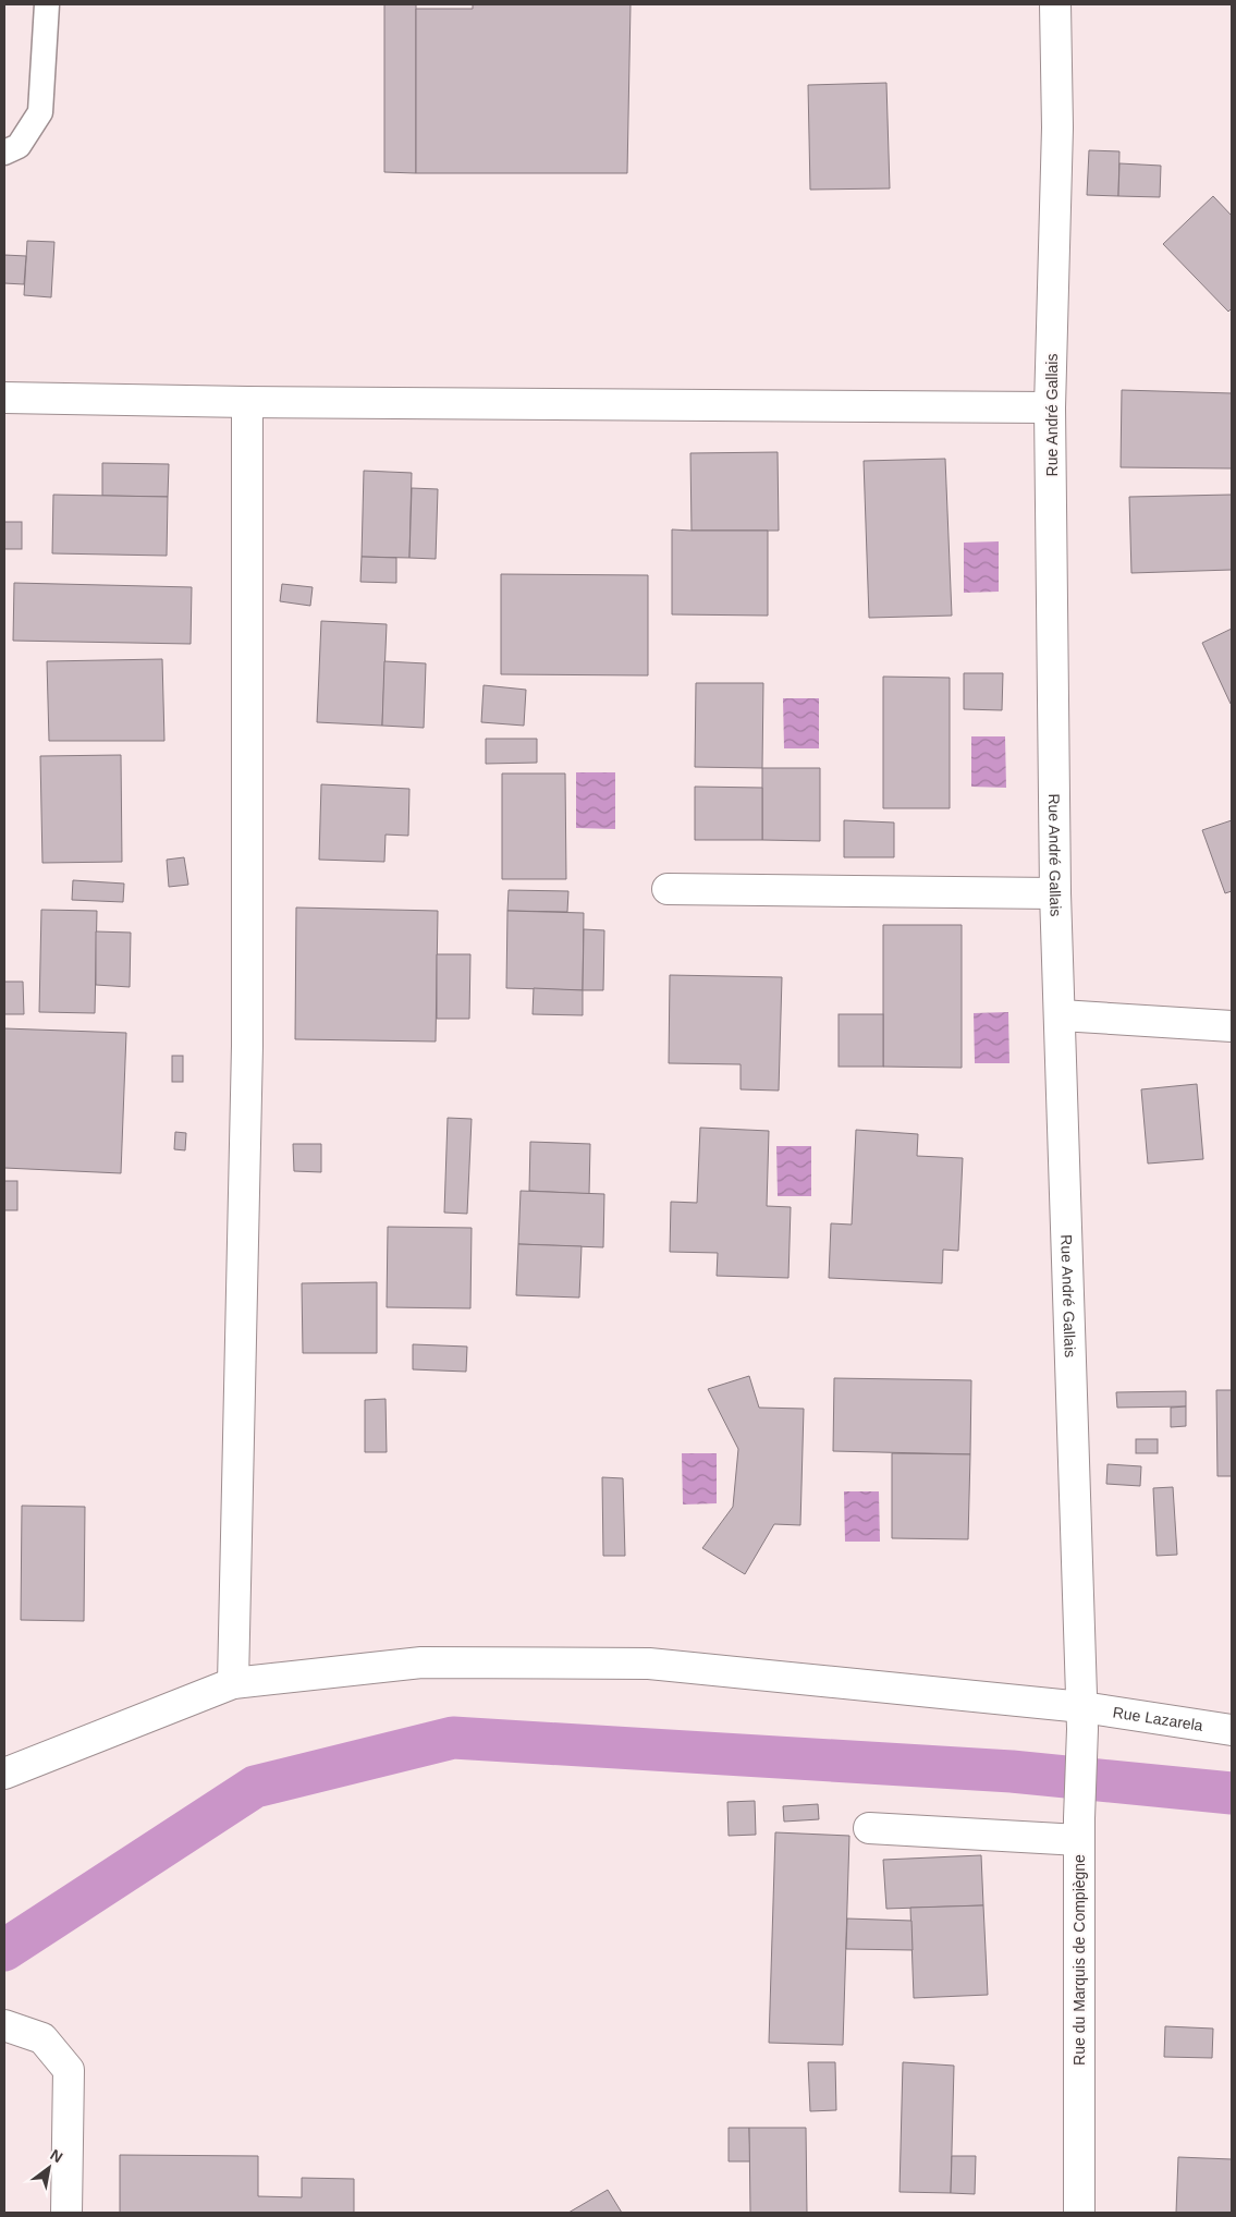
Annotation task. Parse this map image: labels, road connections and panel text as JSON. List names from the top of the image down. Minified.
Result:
{"streets":{"street":["Rue André Gallais","Rue Lazarela","Rue du Marquis de Compiègne"]},"crossings":[["Rue André Gallais","Rue Lazarela"],["Rue André Gallais","Rue du Marquis de Compiègne"],["Rue Lazarela","Rue du Marquis de Compiègne"]],"north":"top right"}
